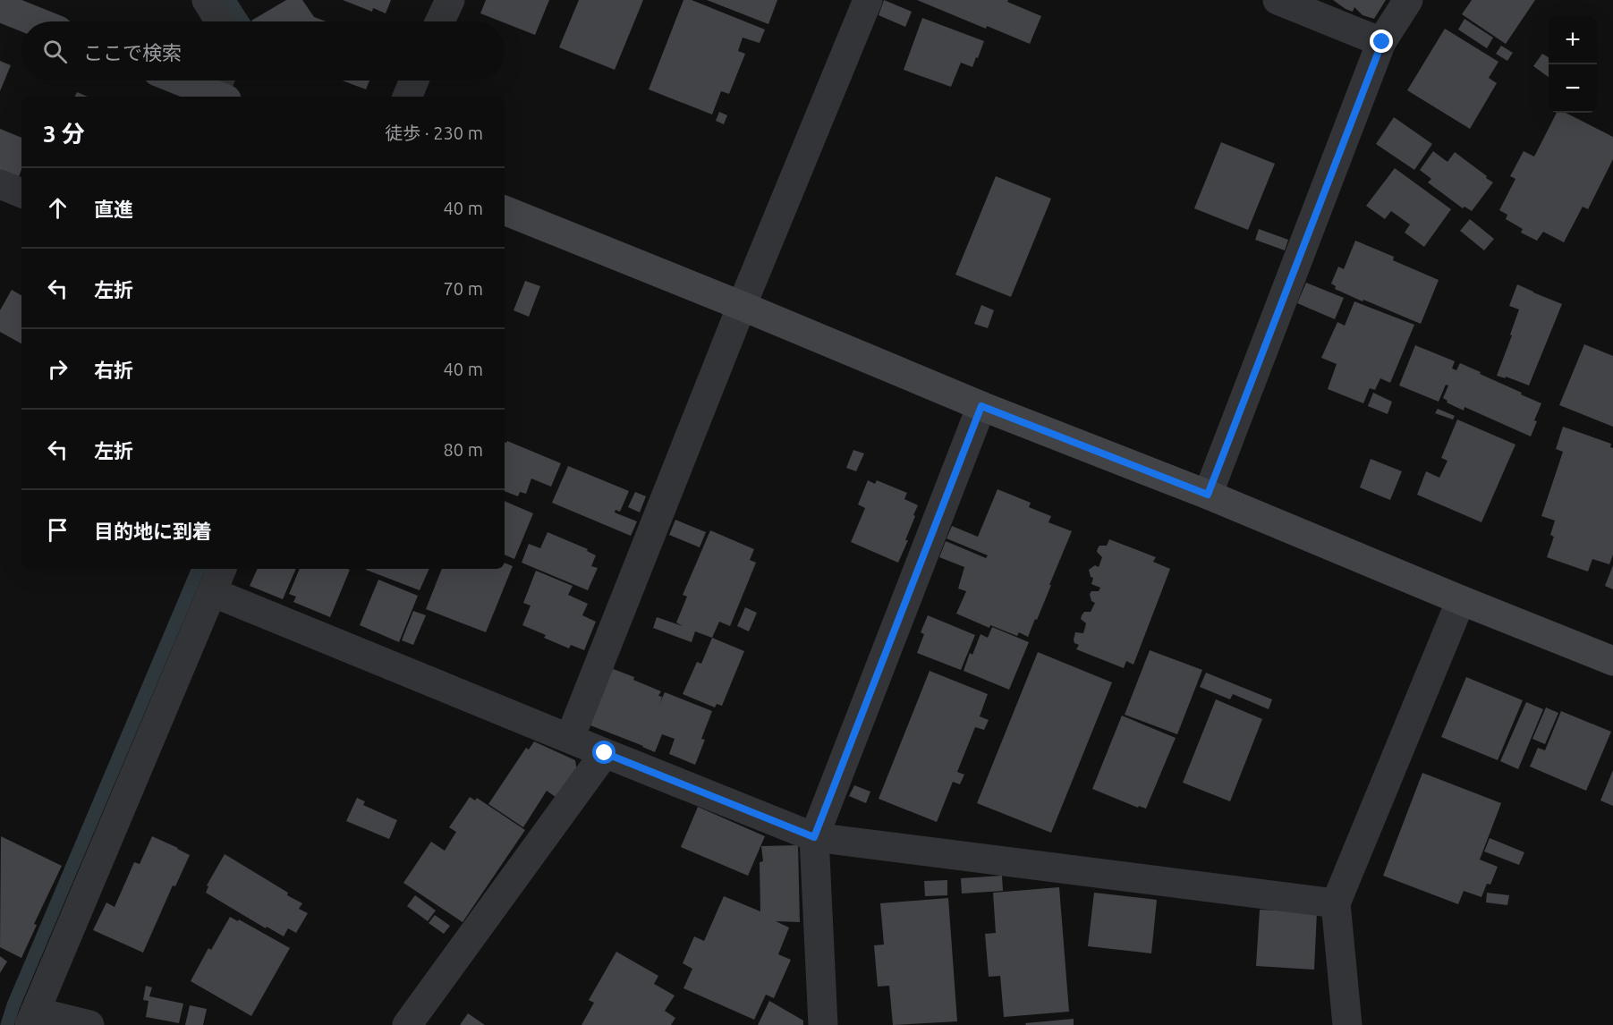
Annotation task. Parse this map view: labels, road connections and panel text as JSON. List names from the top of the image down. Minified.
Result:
{"page":{"map_buttons":["+","−"],"search":"ここで検索","heading":["3 分","徒歩 · 230 m"],"list":[["直進","40 m"],["左折","70 m"],["右折","40 m"],["左折","80 m"],"目的地に到着"]}}
